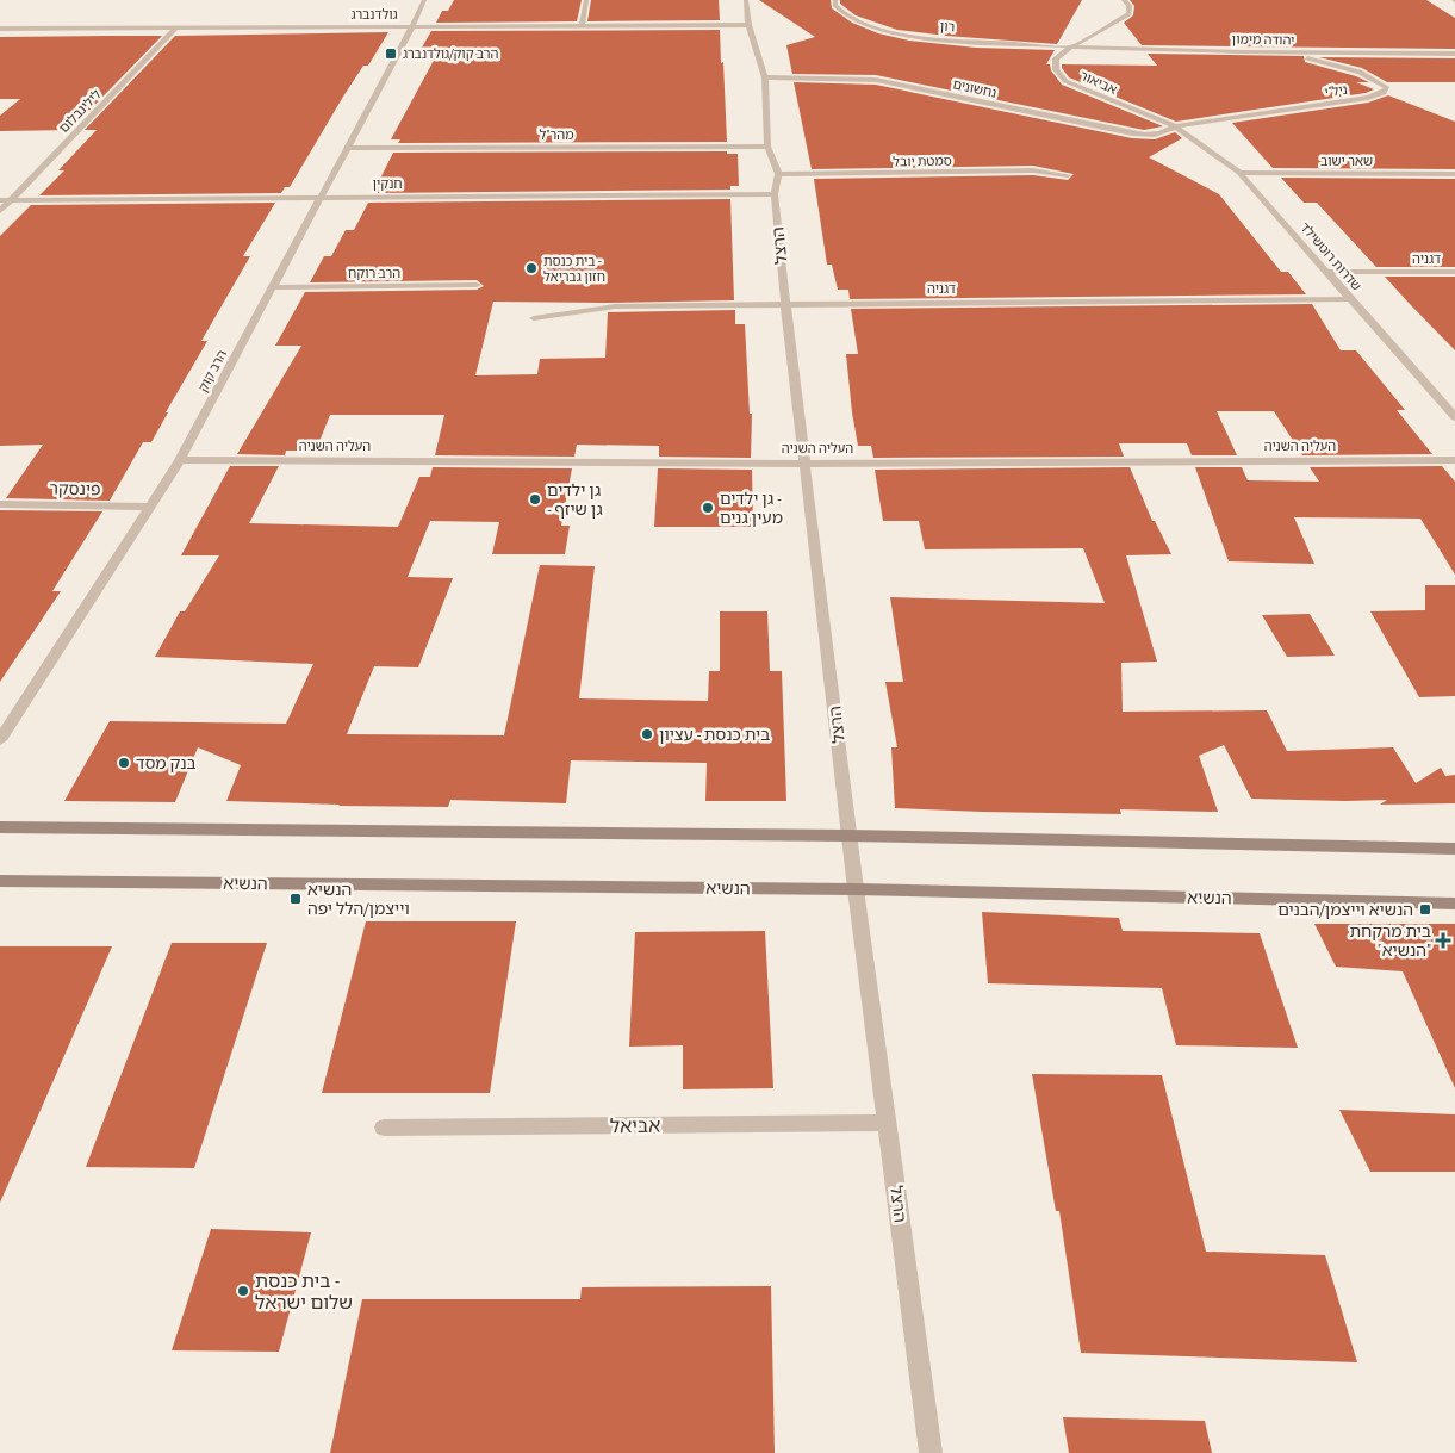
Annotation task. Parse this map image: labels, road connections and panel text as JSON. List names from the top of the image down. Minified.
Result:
{"streets":{"main road":["הנשיא"],"street":["גולדנברג","רון","יהודה מימון","אביאור","נחשונים","ניל\"י","לילינבלום","מהר\"ל","סמטת יובל","שאר ישוב","חנקין","הרצל","שדרות רוטשילד","דגניה","הרב רוקח","הרב קוק","העליה השניה","פינסקר","אביאל"]},"crossings":[["גולדנברג","לילינבלום"],["גולדנברג","הרצל"],["גולדנברג","הרב קוק"],["רון","יהודה מימון"],["רון","אביאור"],["יהודה מימון","אביאור"],["יהודה מימון","ניל\"י"],["אביאור","נחשונים"],["אביאור","ניל\"י"],["אביאור","שדרות רוטשילד"],["נחשונים","ניל\"י"],["נחשונים","הרצל"],["נחשונים","שדרות רוטשילד"],["ניל\"י","שדרות רוטשילד"],["לילינבלום","חנקין"],["מהר\"ל","הרצל"],["מהר\"ל","הרב קוק"],["סמטת יובל","הרצל"],["שאר ישוב","שדרות רוטשילד"],["חנקין","הרצל"],["חנקין","הרב קוק"],["הרצל","דגניה"],["הרצל","העליה השניה"],["הרצל","הנשיא"],["הרצל","אביאל"],["שדרות רוטשילד","דגניה"],["הרב רוקח","הרב קוק"],["הרב קוק","העליה השניה"],["הרב קוק","פינסקר"]],"places":{"transit":["הרב קוק/גולדנברג","הנשיא וייצמן/הלל יפה","הנשיא וייצמן/הבנים"],"other":["בית כנסת - חזון גבריאל","גן ילדים - גן שיזף","גן ילדים - מעין גנים","בית כנסת - עציון","בנק מסד","בית כנסת - שלום ישראל"],"health":["בית מרקחת \"הנשיא\""]}}
